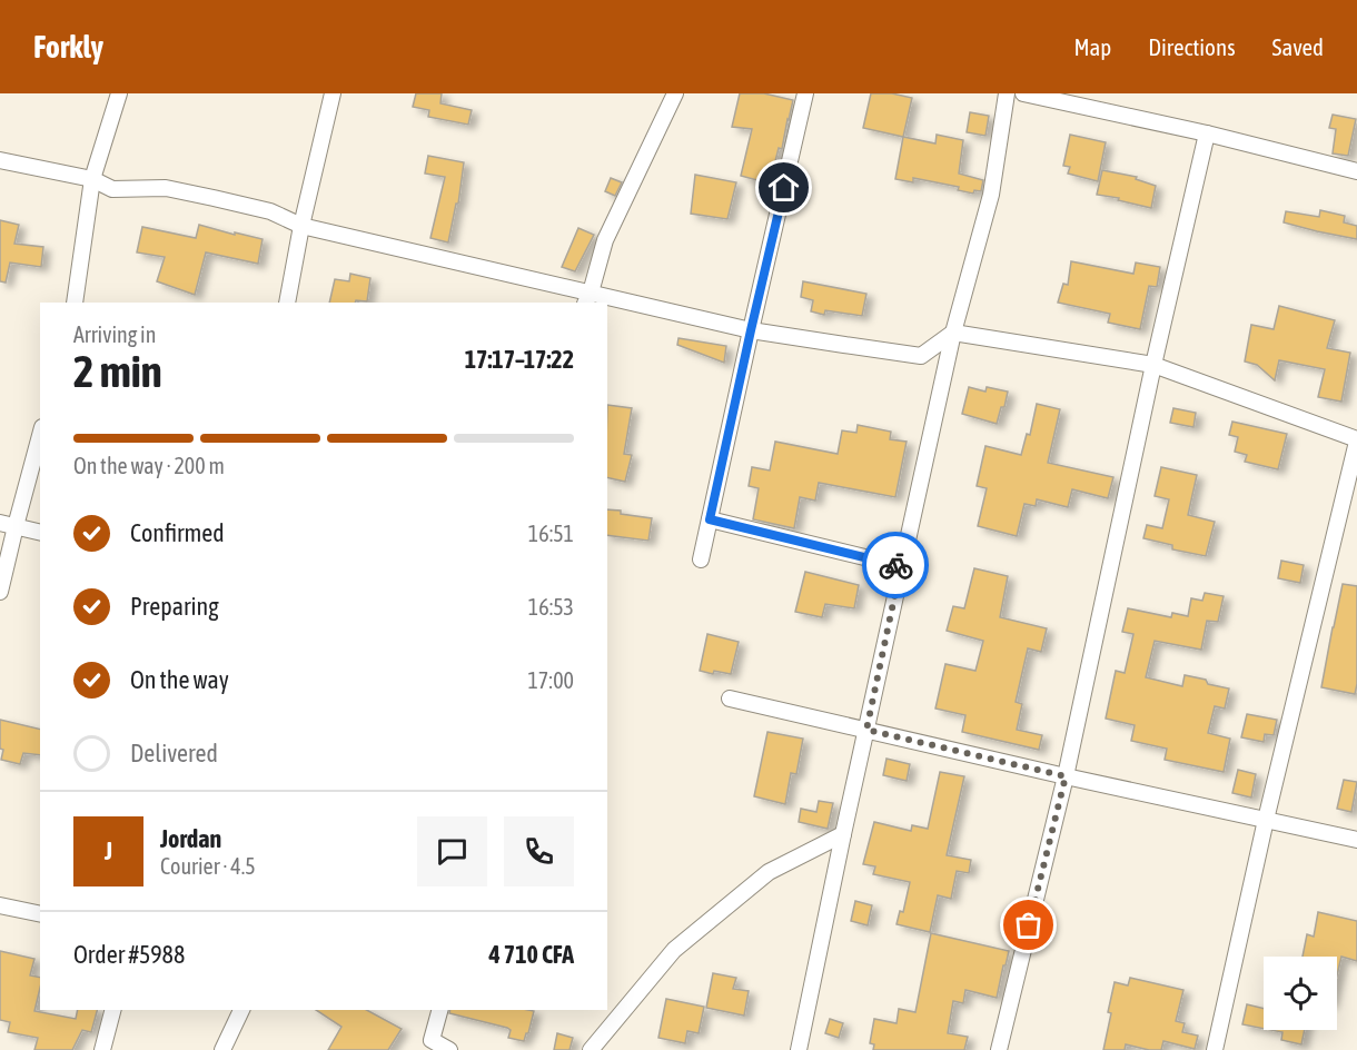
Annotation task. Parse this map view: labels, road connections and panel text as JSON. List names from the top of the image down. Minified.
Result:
{"page":{"header":"Forkly","nav":["Map","Directions","Saved"],"heading":["2 min","Arriving in","17:17–17:22"],"panel":["Jordan","Courier · 4.5","Order #5988","4 710 CFA"],"bar":"On the way · 200 m","list":[["Confirmed","16:51"],["Preparing","16:53"],["On the way","17:00"],"Delivered"],"round":"J"}}
